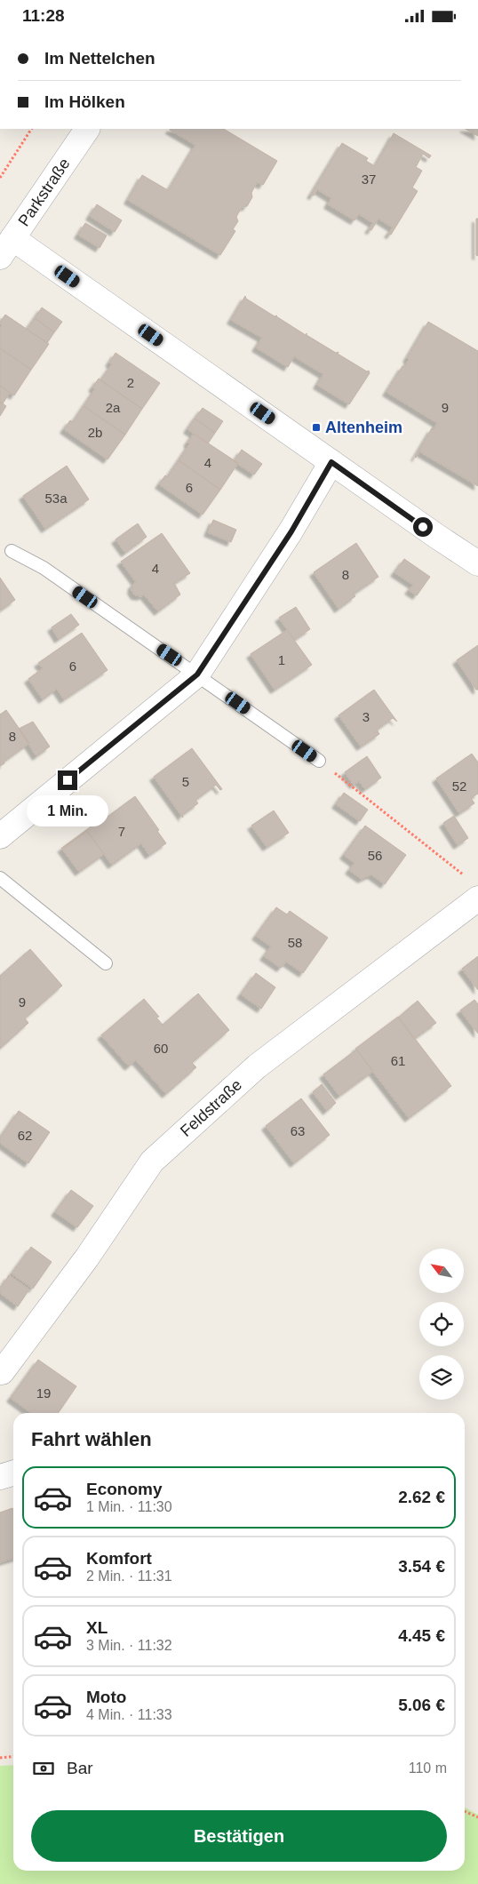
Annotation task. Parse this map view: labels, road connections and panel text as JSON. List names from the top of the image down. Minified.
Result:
{"streets":{"street":["Parkstraße","Feldstraße"]},"places":{"transit":["Altenheim"]},"house_numbers":["37","2","2a","9","2b","4","6","53a","4","8","1","6","3","8","5","52","7","56","58","9","60","61","63","62","19"],"north":"top left","page":{"status":"11:28","banner":["Im Nettelchen","Im Hölken"],"bubble":"1 Min.","heading":"Fahrt wählen","list":[{"name":"Economy","note":"1 Min. · 11:30","value":"2.62 €"},{"name":"Komfort","note":"2 Min. · 11:31","value":"3.54 €"},{"name":"XL","note":"3 Min. · 11:32","value":"4.45 €"},{"name":"Moto","note":"4 Min. · 11:33","value":"5.06 €"}],"pay":["Bar","110 m"],"buttons":"Bestätigen"}}
